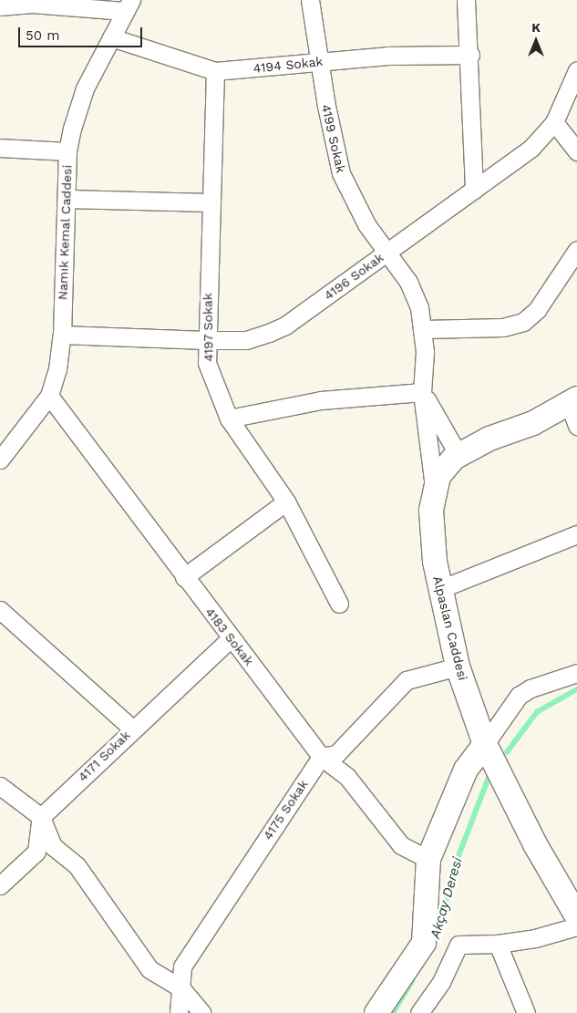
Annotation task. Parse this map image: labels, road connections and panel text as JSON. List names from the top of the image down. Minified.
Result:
{"streets":{"street":["4194 Sokak","4199 Sokak","Namık Kemal Caddesi","4196 Sokak","4197 Sokak","Alpaslan Caddesi","4183 Sokak","4171 Sokak","4175 Sokak"]},"crossings":[["4194 Sokak","4199 Sokak"],["4194 Sokak","Namık Kemal Caddesi"],["4194 Sokak","4197 Sokak"],["4199 Sokak","4196 Sokak"],["4199 Sokak","Alpaslan Caddesi"],["Namık Kemal Caddesi","4196 Sokak"],["Namık Kemal Caddesi","4183 Sokak"],["4196 Sokak","4197 Sokak"],["4183 Sokak","4171 Sokak"],["4183 Sokak","4175 Sokak"]],"water":["Akçay Deresi"],"scale_bar":"50 m","north":"top"}
